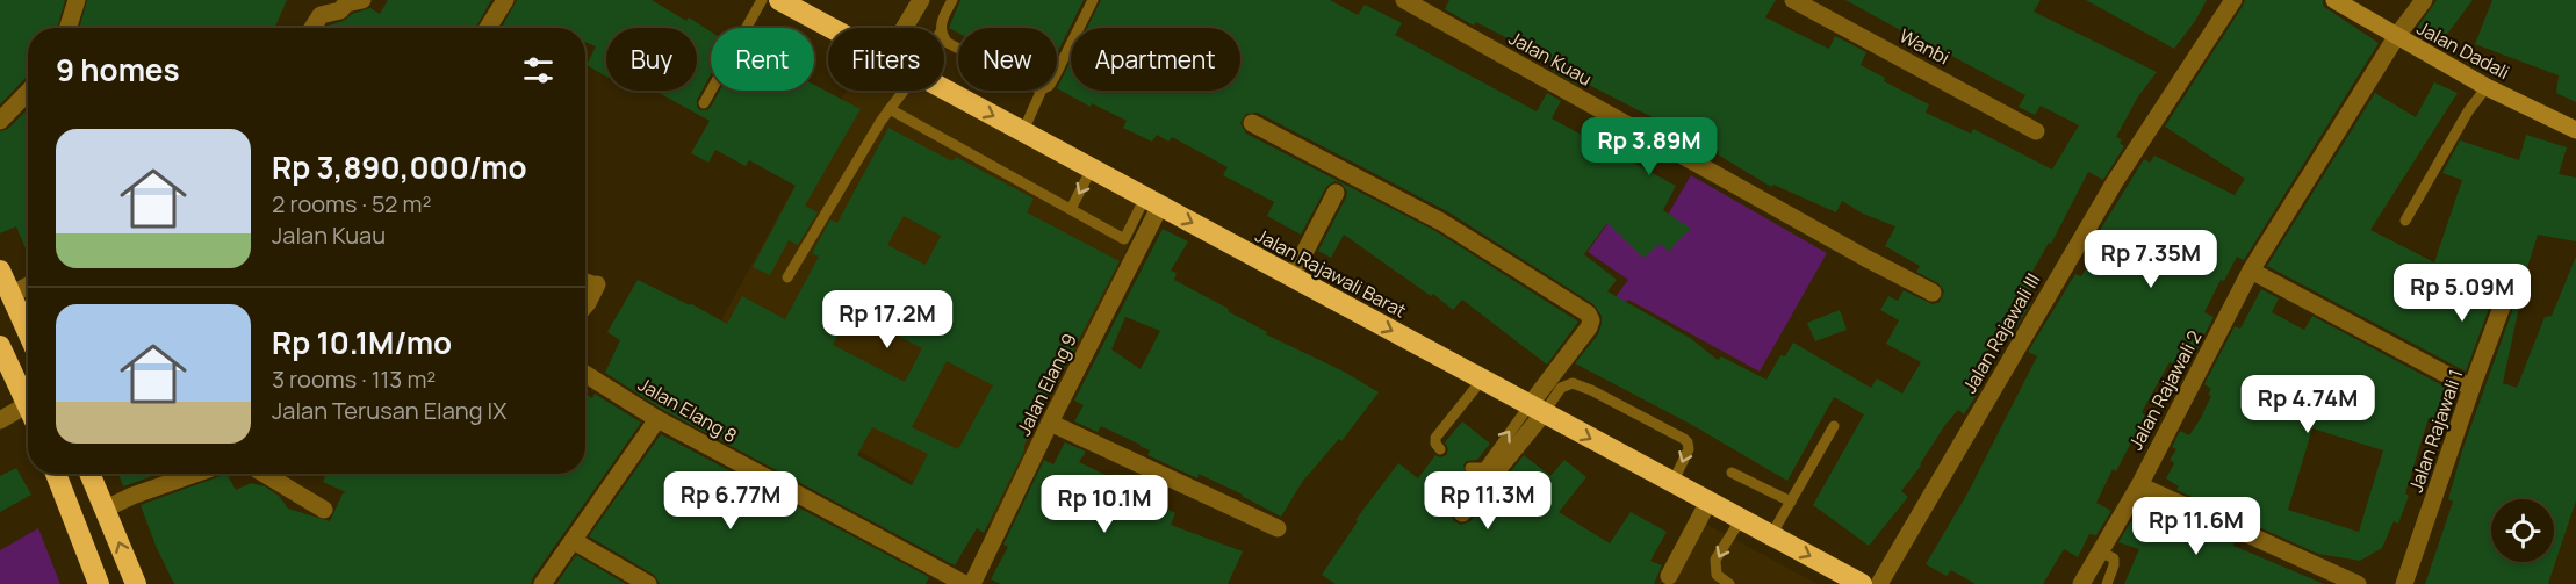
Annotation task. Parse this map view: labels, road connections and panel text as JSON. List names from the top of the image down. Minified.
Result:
{"streets":{"highway":["Jalan Rajawali Barat"],"street":["Wanbi","Jalan Dadali","Jalan Kuau","Jalan Rajawali III","Jalan Elang 9","Jalan Rajawali 2","Jalan Elang 8","Jalan Rajawali 1"]},"crossings":[["Jalan Dadali","Jalan Rajawali 2"],["Jalan Rajawali Barat","Jalan Elang 9"]],"one_way":["Jalan Rajawali Barat"],"page":{"chip":["Buy","Rent","Filters","New","Apartment"],"heading":"9 homes","list":[{"name":"Rp 3,890,000/mo","note":"2 rooms · 52 m² · Jalan Kuau"},{"name":"Rp 10.1M/mo","note":"3 rooms · 113 m² · Jalan Terusan Elang IX"}],"price":["Rp 3.89M","Rp 7.35M","Rp 5.09M","Rp 17.2M","Rp 4.74M","Rp 6.77M","Rp 11.3M","Rp 10.1M","Rp 11.6M"]}}
